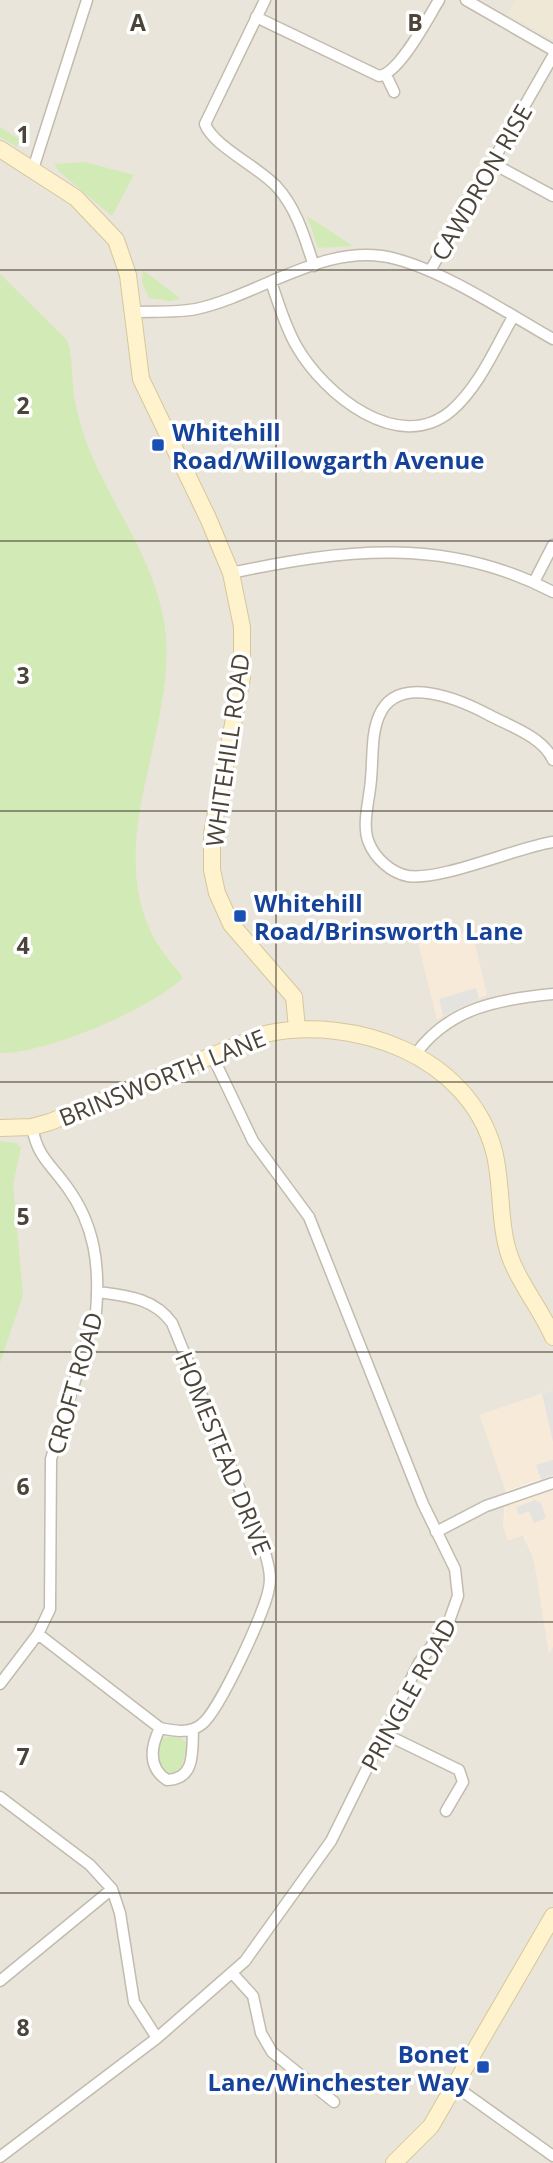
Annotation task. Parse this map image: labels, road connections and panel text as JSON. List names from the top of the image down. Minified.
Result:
{"streets":{"street":["CAWDRON RISE","WHITEHILL ROAD","BRINSWORTH LANE","CROFT ROAD","HOMESTEAD DRIVE","PRINGLE ROAD"]},"crossings":[["WHITEHILL ROAD","BRINSWORTH LANE"],["BRINSWORTH LANE","CROFT ROAD"],["BRINSWORTH LANE","PRINGLE ROAD"],["CROFT ROAD","HOMESTEAD DRIVE"]],"places":{"transit":["Whitehill Road/Willowgarth Avenue","Whitehill Road/Brinsworth Lane","Bonet Lane/Winchester Way"]},"grid":{"columns":["A","B"],"rows":["1","2","3","4","5","6","7","8"]}}
